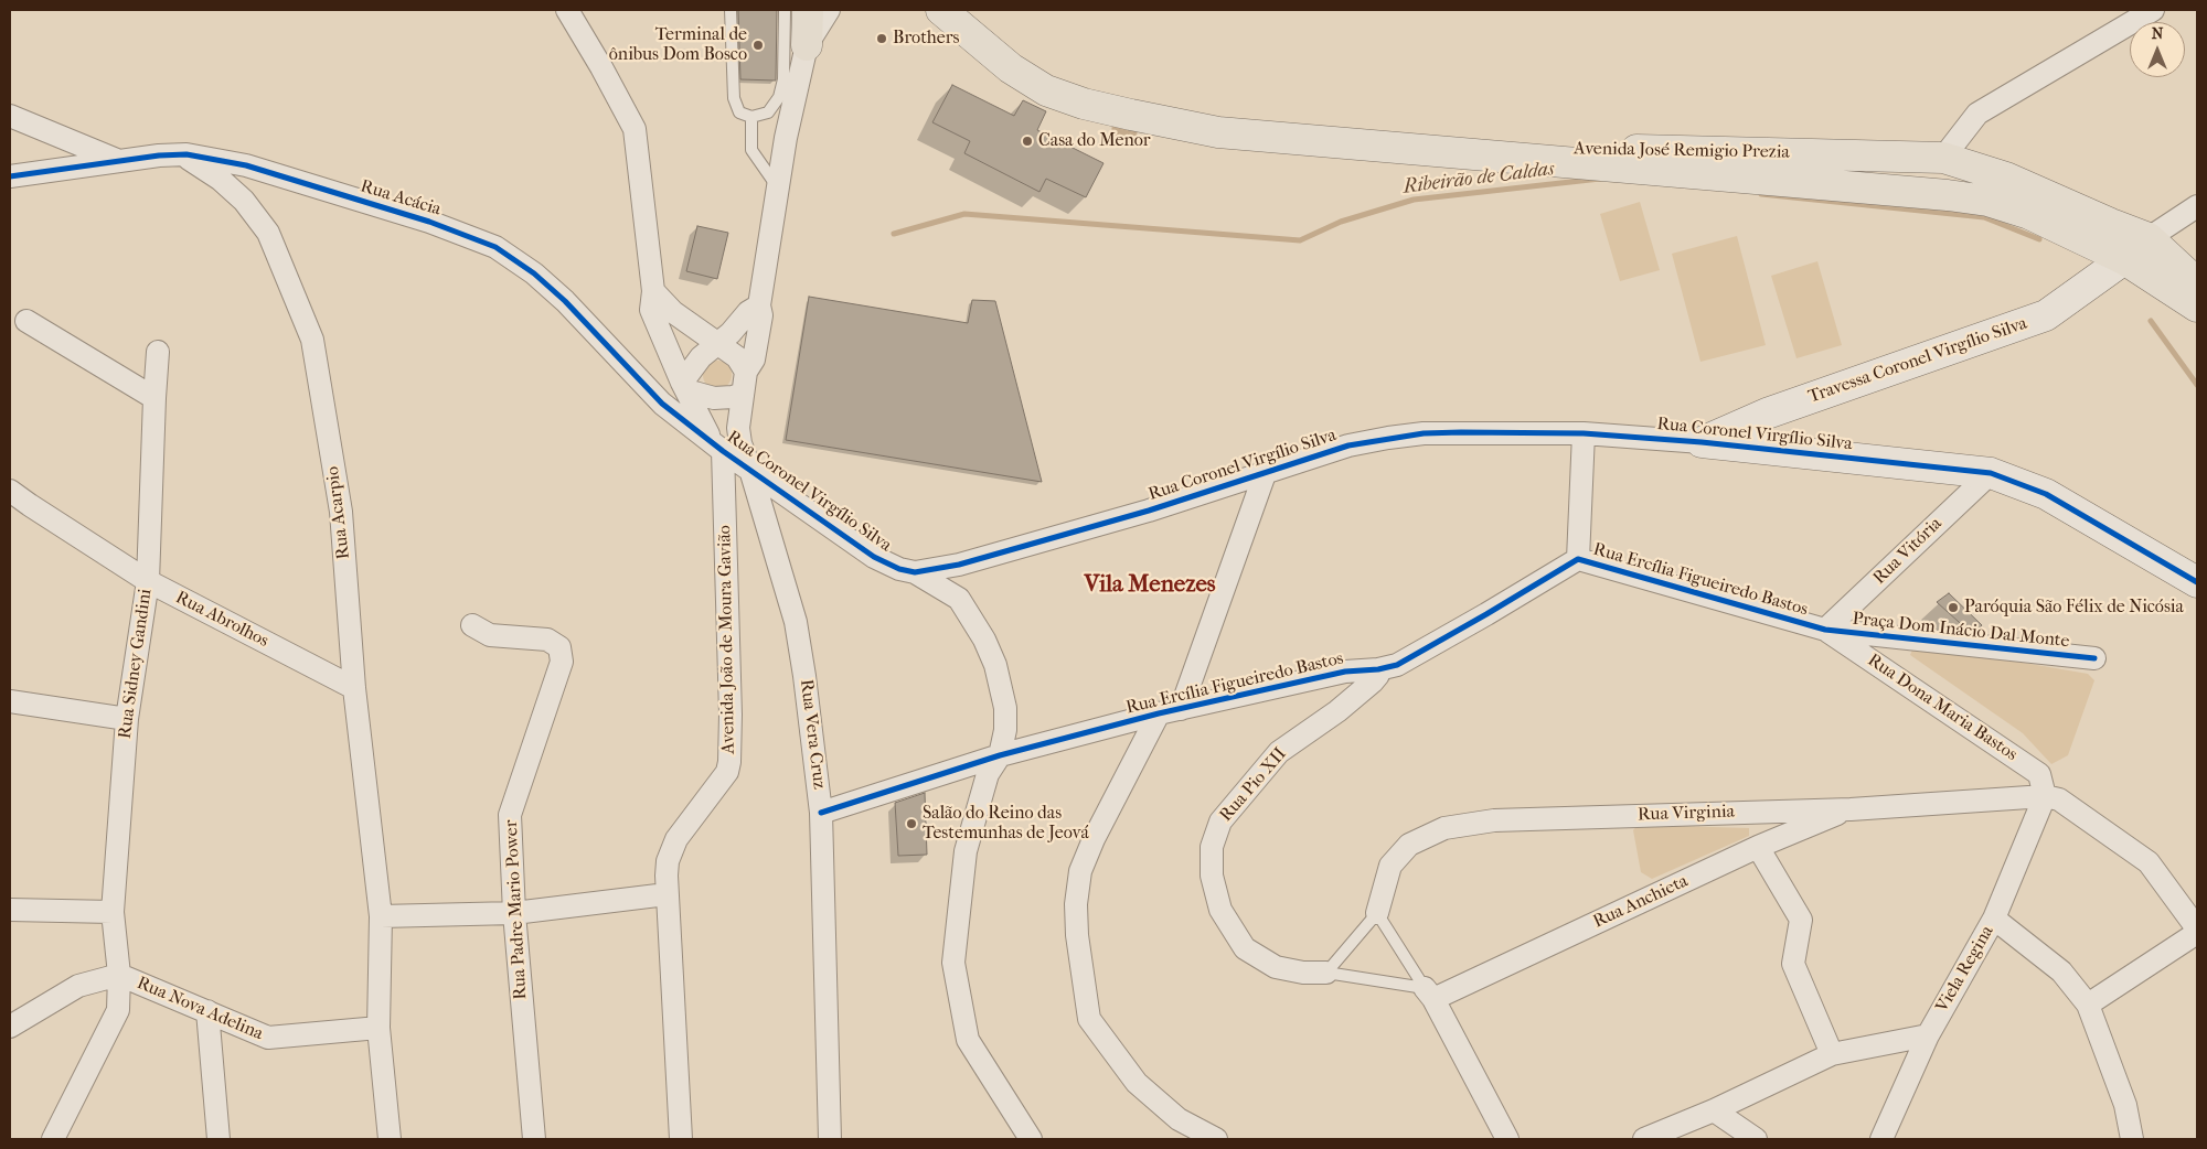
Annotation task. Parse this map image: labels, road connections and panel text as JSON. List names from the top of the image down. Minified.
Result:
{"streets":{"main road":["Avenida José Remigio Prezia"],"street":["Rua Acácia","Travessa Coronel Virgílio Silva","Rua Coronel Virgílio Silva","Rua Acarpio","Rua Vitória","Rua Ercília Figueiredo Bastos","Rua Abrolhos","Praça Dom Inácio Dal Monte","Avenida João de Moura Gavião","Rua Sidney Gandini","Rua Dona Maria Bastos","Rua Vera Cruz","Rua Pio XII","Rua Virginia","Rua Anchieta","Rua Padre Mario Power","Viela Regina","Rua Nova Adelina"]},"crossings":[["Avenida José Remigio Prezia","Travessa Coronel Virgílio Silva"],["Rua Acácia","Rua Coronel Virgílio Silva"],["Rua Acácia","Rua Acarpio"],["Rua Acácia","Avenida João de Moura Gavião"],["Travessa Coronel Virgílio Silva","Rua Coronel Virgílio Silva"],["Rua Coronel Virgílio Silva","Rua Vitória"],["Rua Coronel Virgílio Silva","Avenida João de Moura Gavião"],["Rua Coronel Virgílio Silva","Rua Vera Cruz"],["Rua Acarpio","Rua Abrolhos"],["Rua Acarpio","Rua Nova Adelina"],["Rua Vitória","Rua Ercília Figueiredo Bastos"],["Rua Vitória","Praça Dom Inácio Dal Monte"],["Rua Vitória","Rua Dona Maria Bastos"],["Rua Ercília Figueiredo Bastos","Praça Dom Inácio Dal Monte"],["Rua Ercília Figueiredo Bastos","Rua Dona Maria Bastos"],["Rua Ercília Figueiredo Bastos","Rua Vera Cruz"],["Rua Ercília Figueiredo Bastos","Rua Pio XII"],["Rua Abrolhos","Rua Sidney Gandini"],["Praça Dom Inácio Dal Monte","Rua Dona Maria Bastos"],["Rua Sidney Gandini","Rua Nova Adelina"],["Rua Dona Maria Bastos","Rua Virginia"],["Rua Dona Maria Bastos","Viela Regina"],["Rua Virginia","Rua Anchieta"],["Rua Virginia","Viela Regina"]],"districts":["Vila Menezes"],"water":["Ribeirão de Caldas"],"places":["Brothers","Terminal de ônibus Dom Bosco","Casa do Menor","Paróquia São Félix de Nicósia","Salão do Reino das Testemunhas de Jeová"],"north":"top"}
